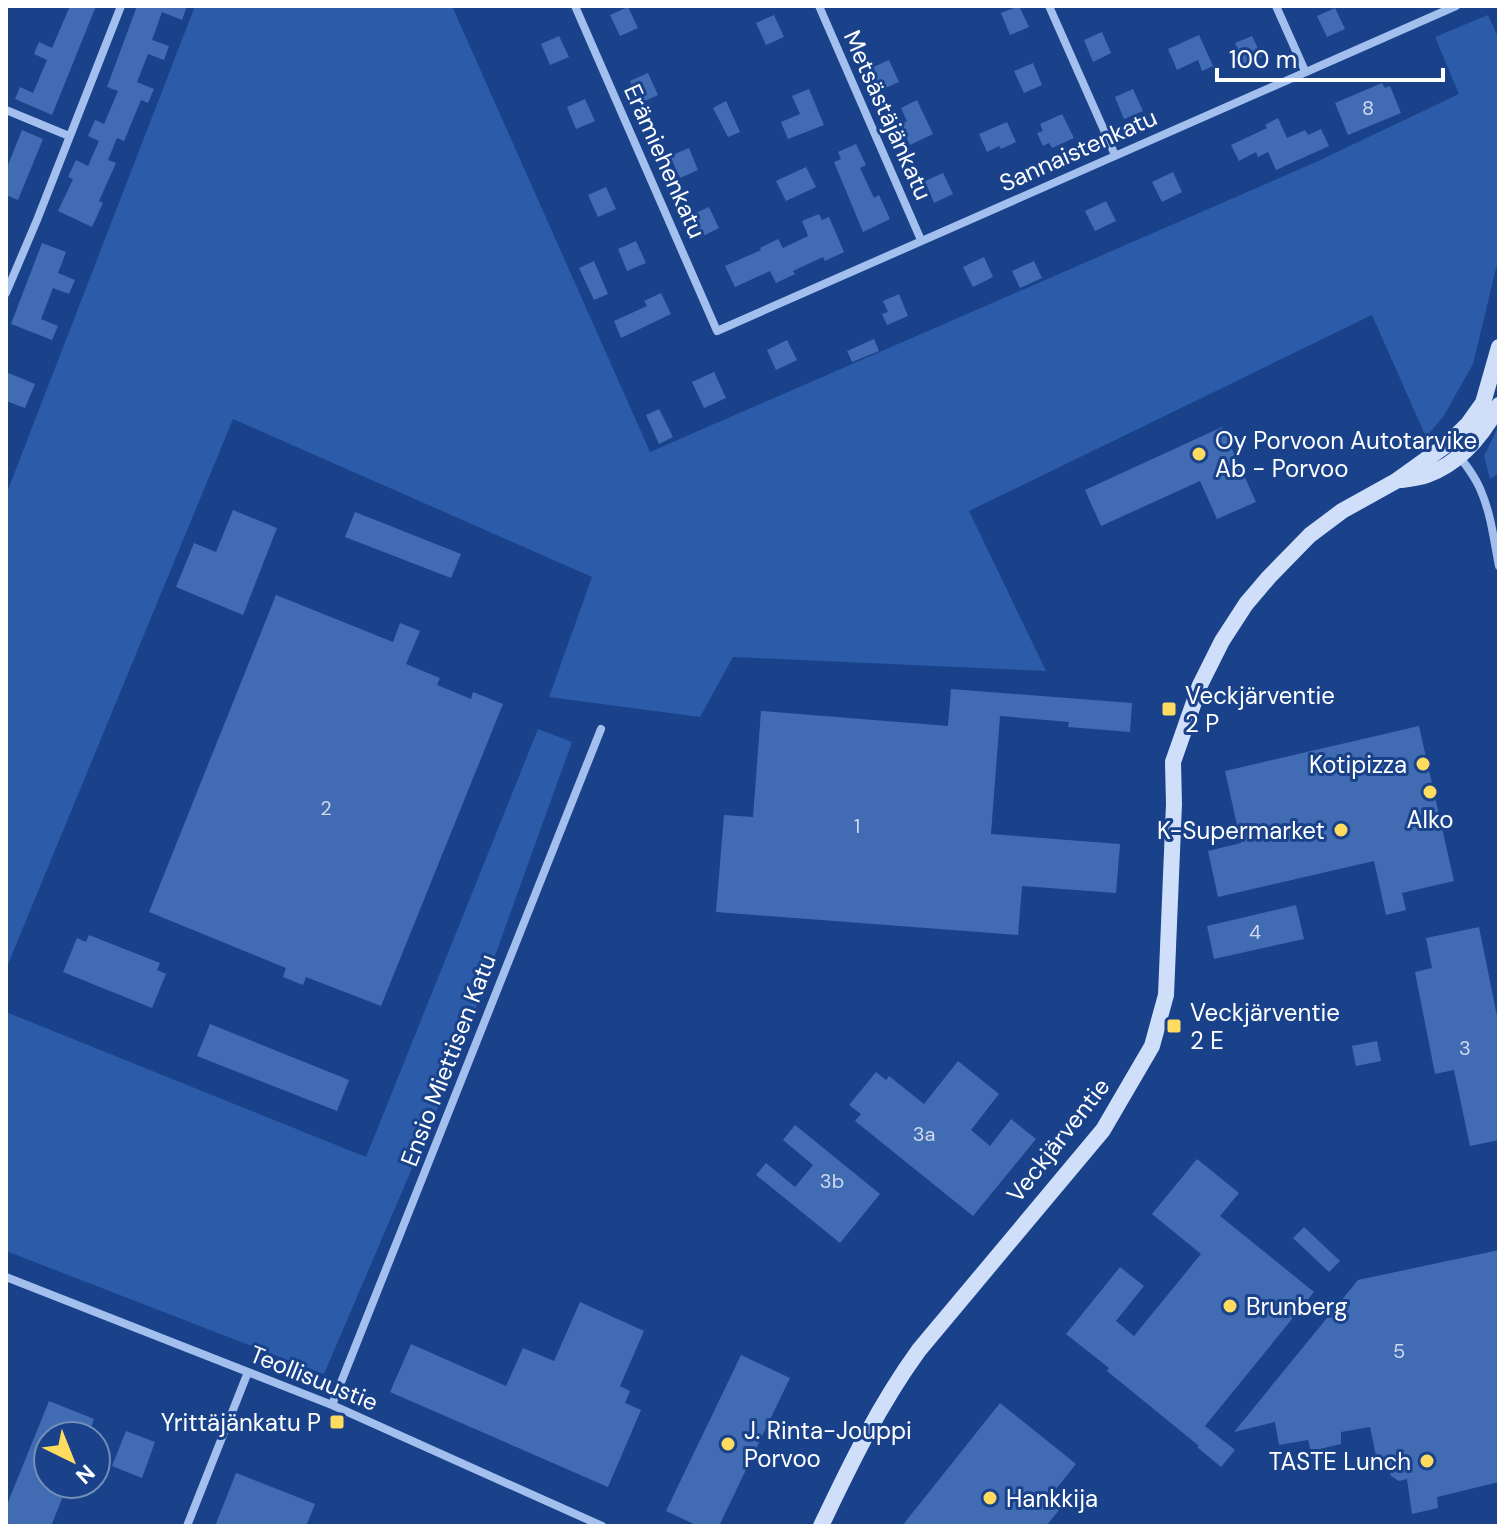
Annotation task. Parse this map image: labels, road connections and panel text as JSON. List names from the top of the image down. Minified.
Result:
{"streets":{"main road":["Veckjärventie"],"street":["Metsästäjänkatu","Sannaistenkatu","Erämiehenkatu","Ensio Miettisen Katu","Teollisuustie"]},"crossings":[["Metsästäjänkatu","Sannaistenkatu"],["Sannaistenkatu","Erämiehenkatu"],["Ensio Miettisen Katu","Teollisuustie"]],"places":{"other":["Oy Porvoon Autotarvike Ab - Porvoo","Kotipizza","Alko","K-Supermarket","Brunberg","J. Rinta-Jouppi Porvoo","TASTE Lunch","Hankkija"],"transit":["Veckjärventie 2 P","Veckjärventie 2 E","Yrittäjänkatu P"]},"house_numbers":["8","2","1","4","3","3a","3b","5"],"scale_bar":"100 m","north":"bottom right"}
